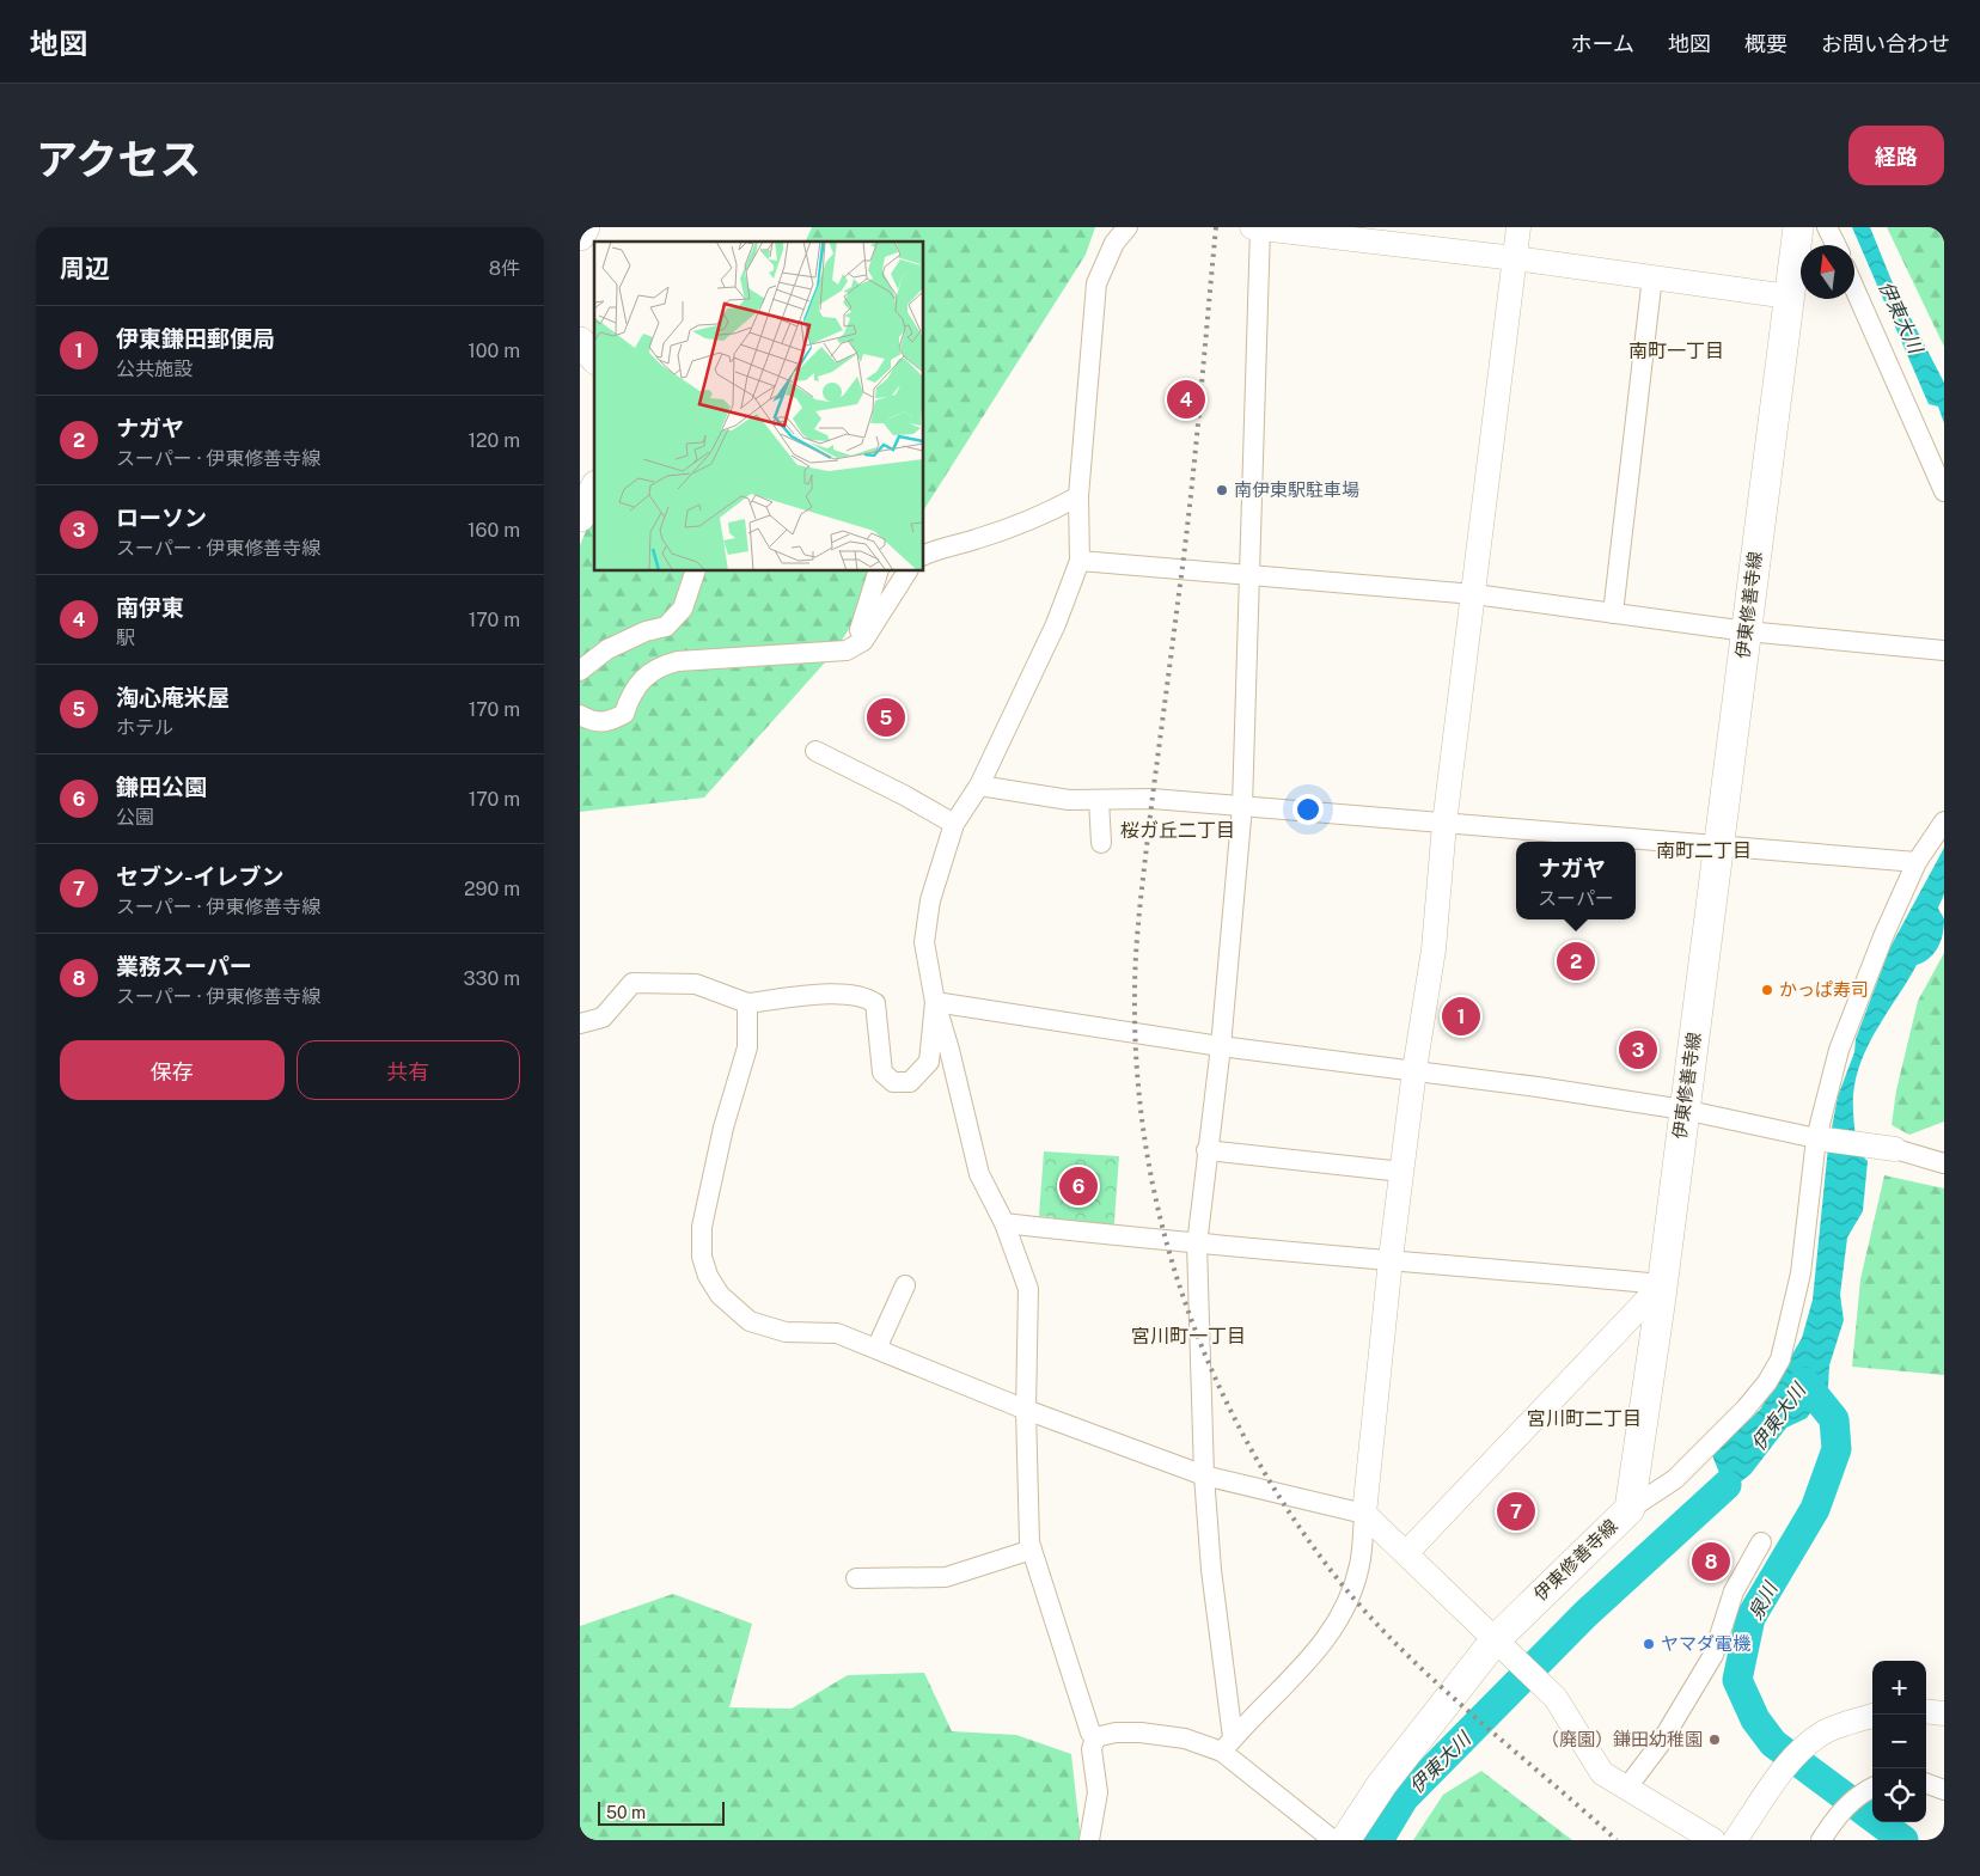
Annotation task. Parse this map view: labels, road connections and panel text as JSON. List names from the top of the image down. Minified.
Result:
{"streets":{"main road":["伊東修善寺線"]},"districts":["南町一丁目","桜ガ丘二丁目","南町二丁目","宮川町一丁目","宮川町二丁目"],"water":["伊東大川","泉川"],"places":["南伊東駅駐車場","かっぱ寿司","ヤマダ電機","（廃園）鎌田幼稚園"],"scale_bar":"50 m","north":"top","page":{"header":"地図","nav":["ホーム","地図","概要","お問い合わせ"],"title":"アクセス","buttons":["経路",["保存","共有"]],"heading":["周辺","8件"],"list":[{"mark":"1","name":"伊東鎌田郵便局","note":"公共施設","value":"100 m"},{"mark":"2","name":"ナガヤ","note":"スーパー · 伊東修善寺線","value":"120 m"},{"mark":"3","name":"ローソン","note":"スーパー · 伊東修善寺線","value":"160 m"},{"mark":"4","name":"南伊東","note":"駅","value":"170 m"},{"mark":"5","name":"淘心庵米屋","note":"ホテル","value":"170 m"},{"mark":"6","name":"鎌田公園","note":"公園","value":"170 m"},{"mark":"7","name":"セブン-イレブン","note":"スーパー · 伊東修善寺線","value":"290 m"},{"mark":"8","name":"業務スーパー","note":"スーパー · 伊東修善寺線","value":"330 m"}],"pins":["4","5","2","1","3","6","7","8"],"popup":["ナガヤ","スーパー"],"map_buttons":["+","−"],"scale":"50 m"}}
